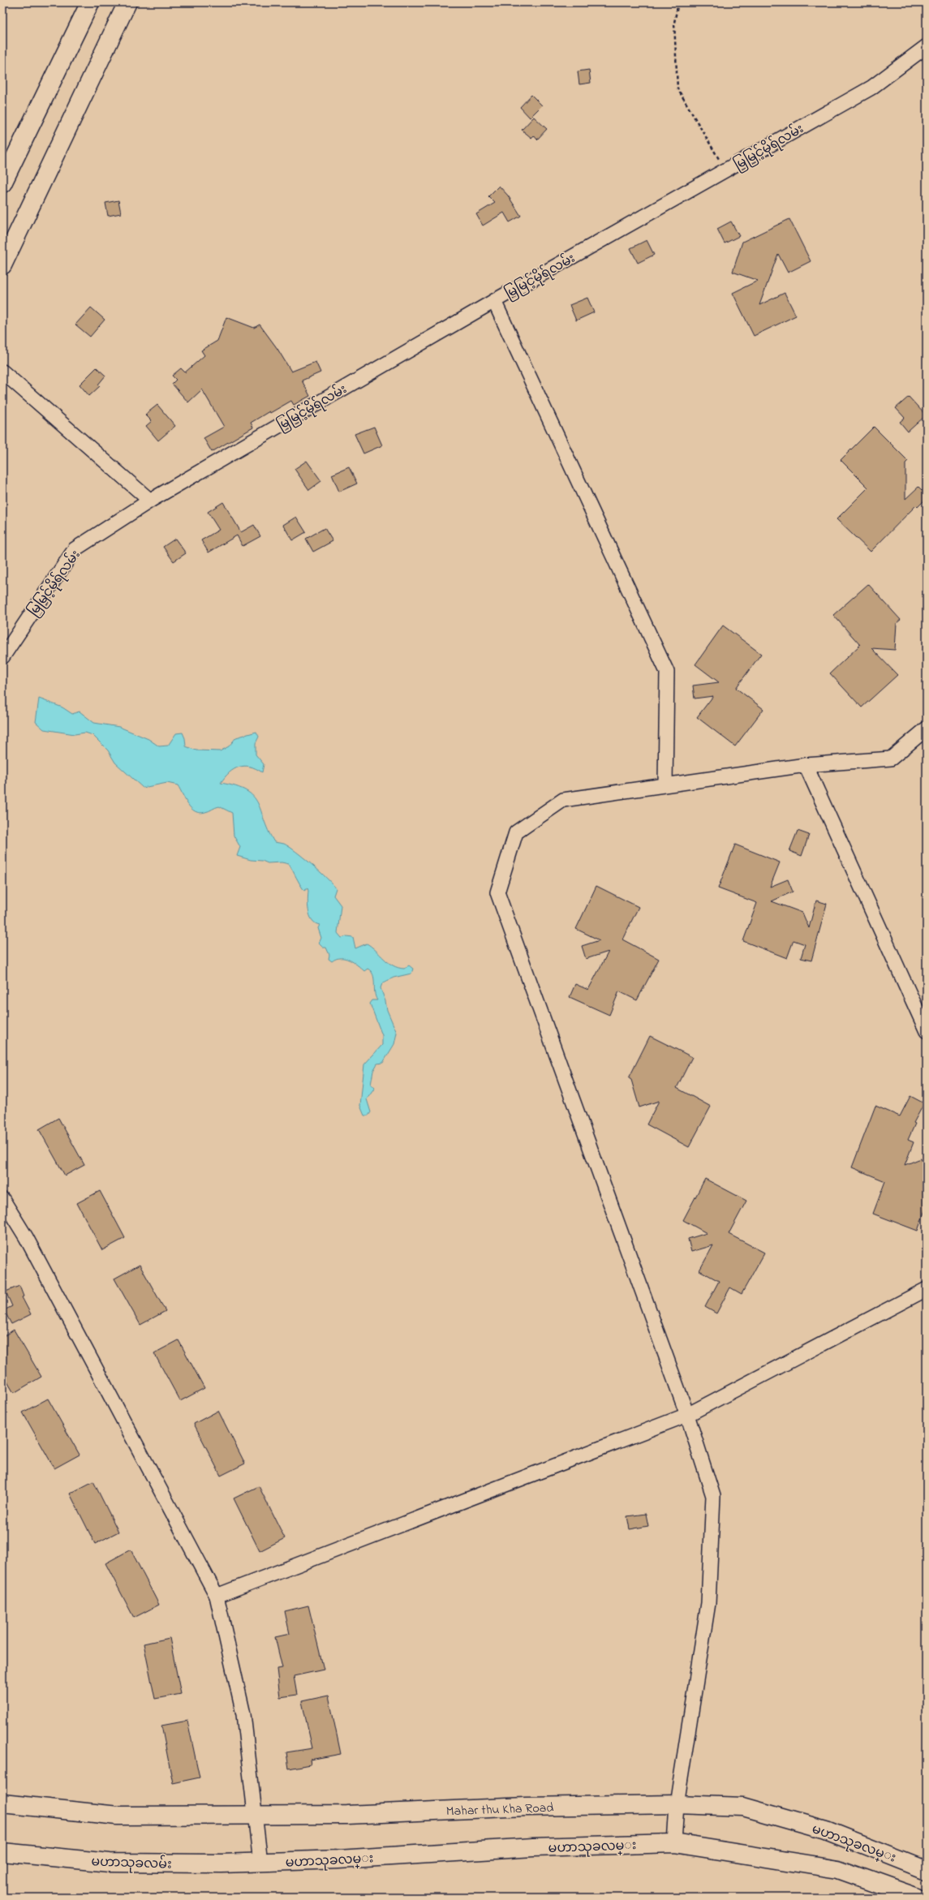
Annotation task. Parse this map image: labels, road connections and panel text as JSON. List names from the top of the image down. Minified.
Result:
{"streets":{"main road":["Mahar thu Kha Road","မဟာသုခလမ္း","မဟာသုခလမ်း"],"street":["မြမြင့်မိုရ်လမ်း"]},"crossings":[["Mahar thu Kha Road","မဟာသုခလမ္း"],["မဟာသုခလမ္း","မဟာသုခလမ်း"]]}
